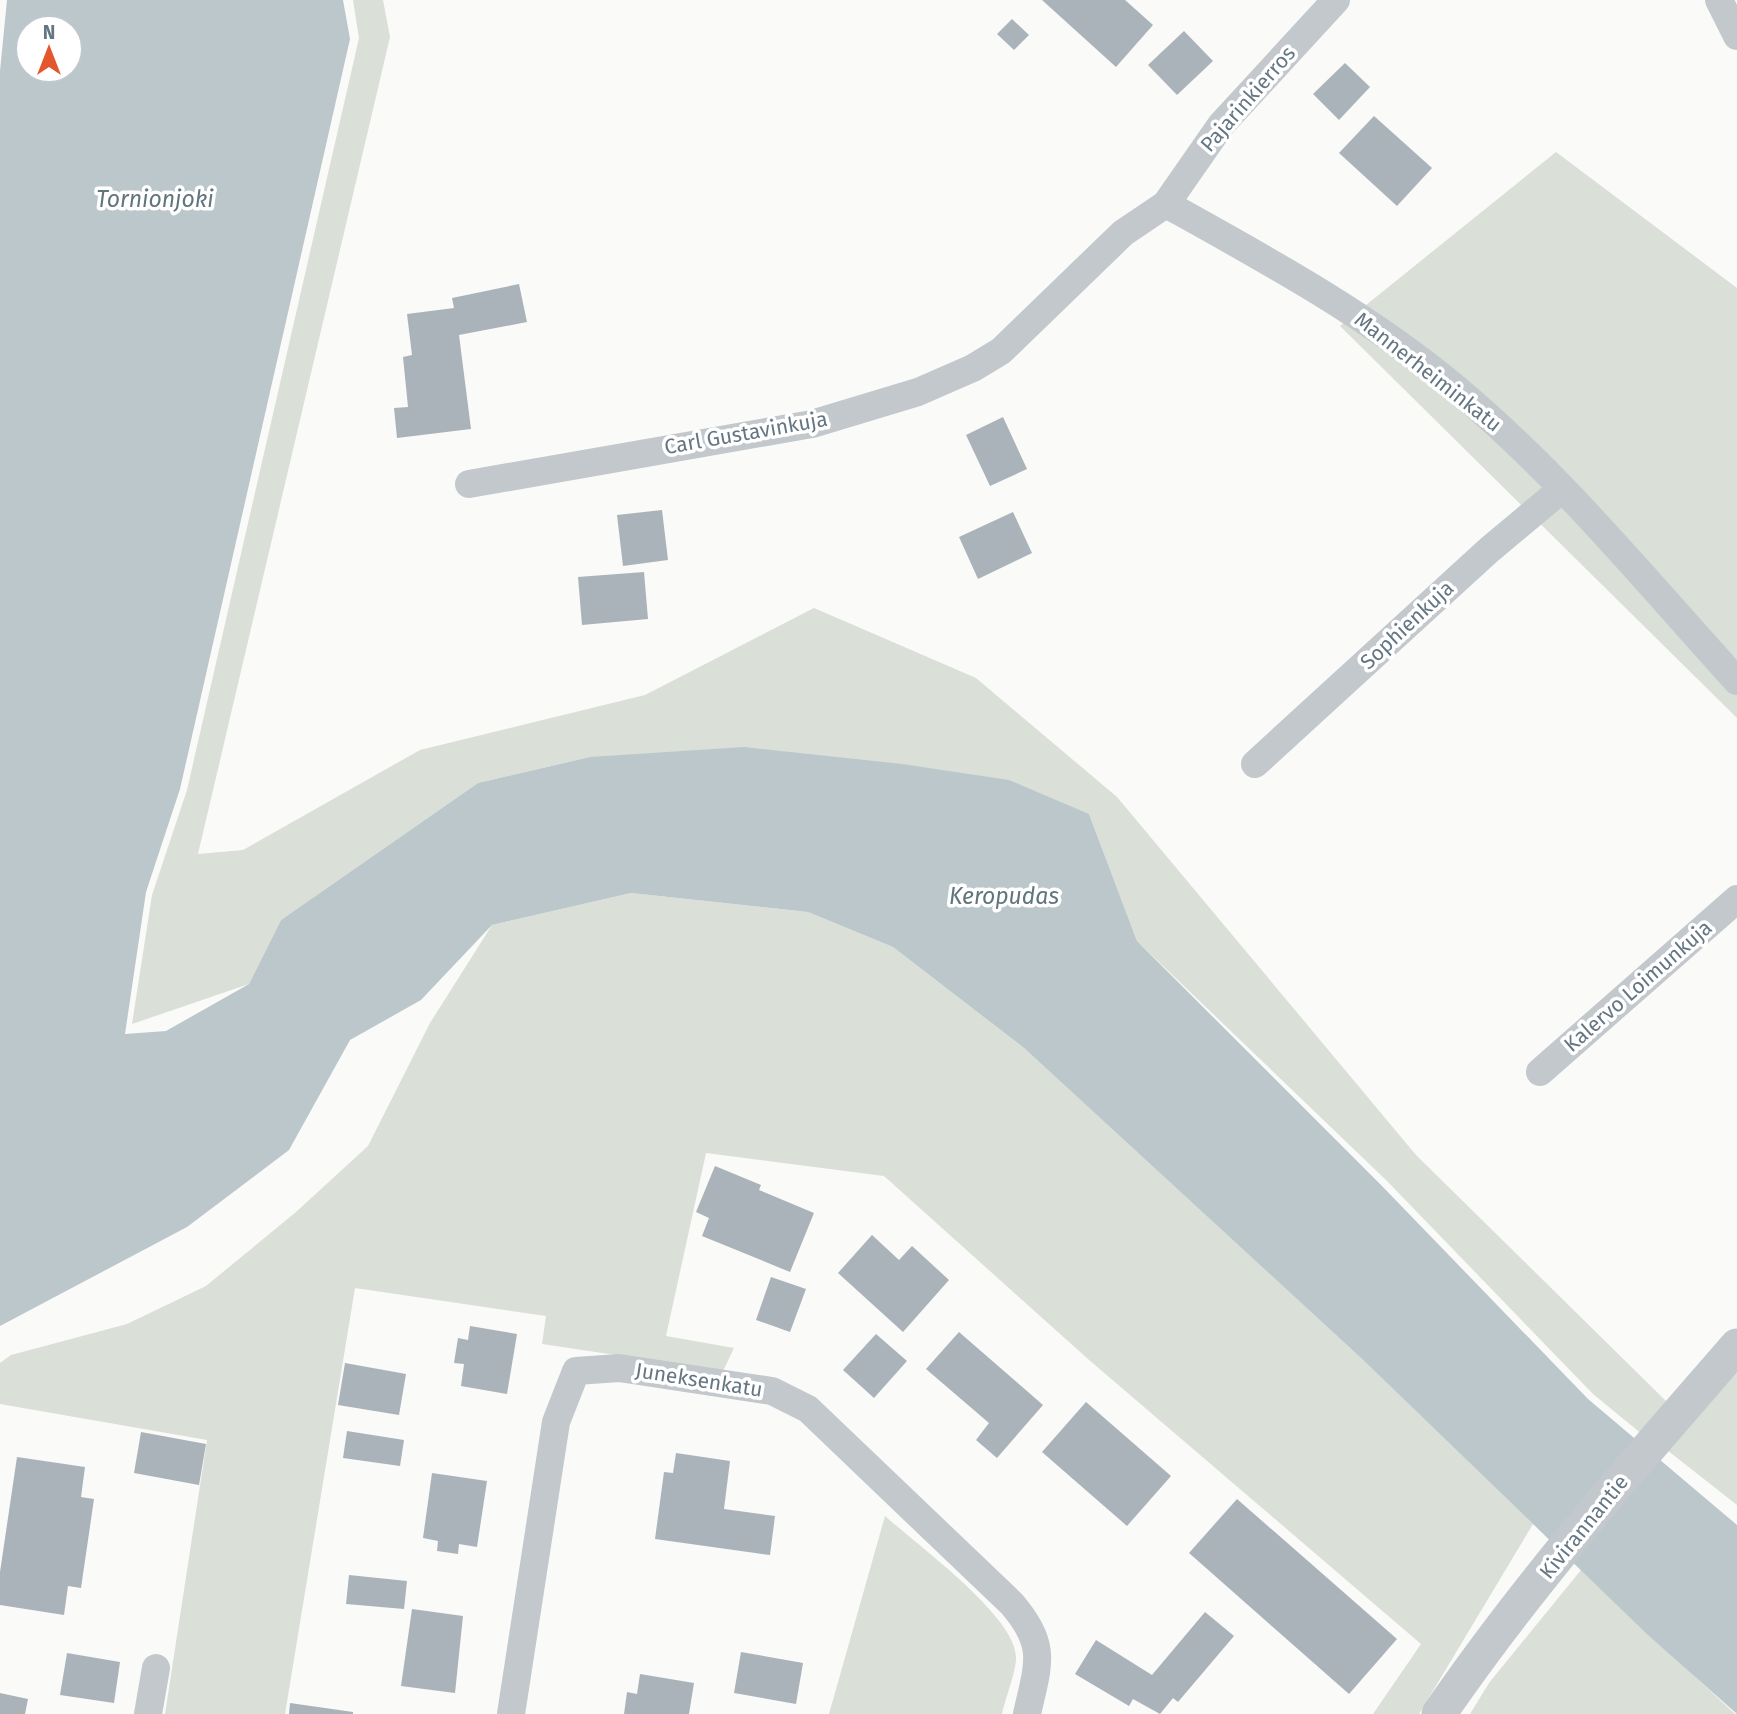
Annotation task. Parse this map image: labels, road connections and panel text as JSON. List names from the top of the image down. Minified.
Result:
{"streets":{"street":["Pajarinkierros","Mannerheiminkatu","Carl Gustavinkuja","Sophienkuja","Kalervo Loimunkuja","Juneksenkatu","Kivirannantie"]},"crossings":[["Pajarinkierros","Mannerheiminkatu"],["Pajarinkierros","Carl Gustavinkuja"],["Mannerheiminkatu","Carl Gustavinkuja"],["Mannerheiminkatu","Sophienkuja"]],"water":["Tornionjoki","Keropudas"],"north":"top"}
